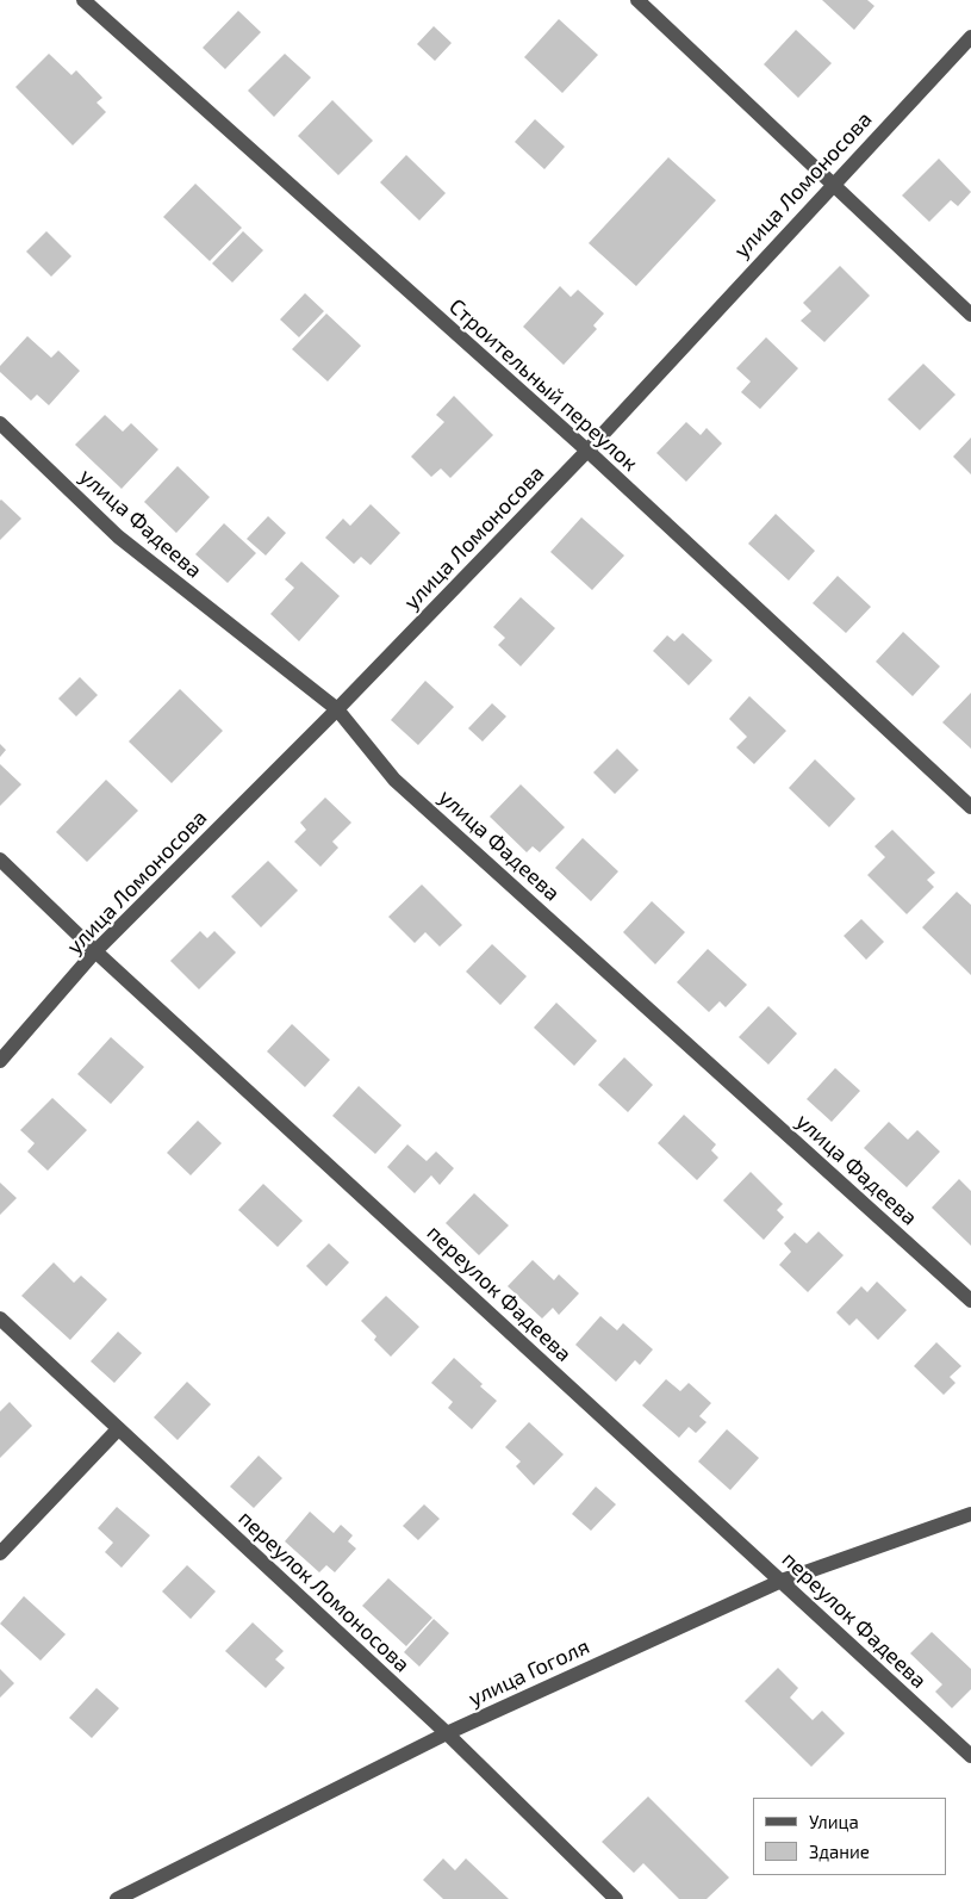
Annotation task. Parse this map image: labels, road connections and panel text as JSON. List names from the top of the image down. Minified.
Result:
{"streets":{"street":["улица Ломоносова","Строительный переулок","улица Фадеева","переулок Фадеева","переулок Ломоносова","улица Гоголя"]},"crossings":[["улица Ломоносова","Строительный переулок"],["улица Ломоносова","улица Фадеева"],["улица Ломоносова","переулок Фадеева"],["переулок Фадеева","улица Гоголя"],["переулок Ломоносова","улица Гоголя"]],"legend":["Улица","Здание"]}
